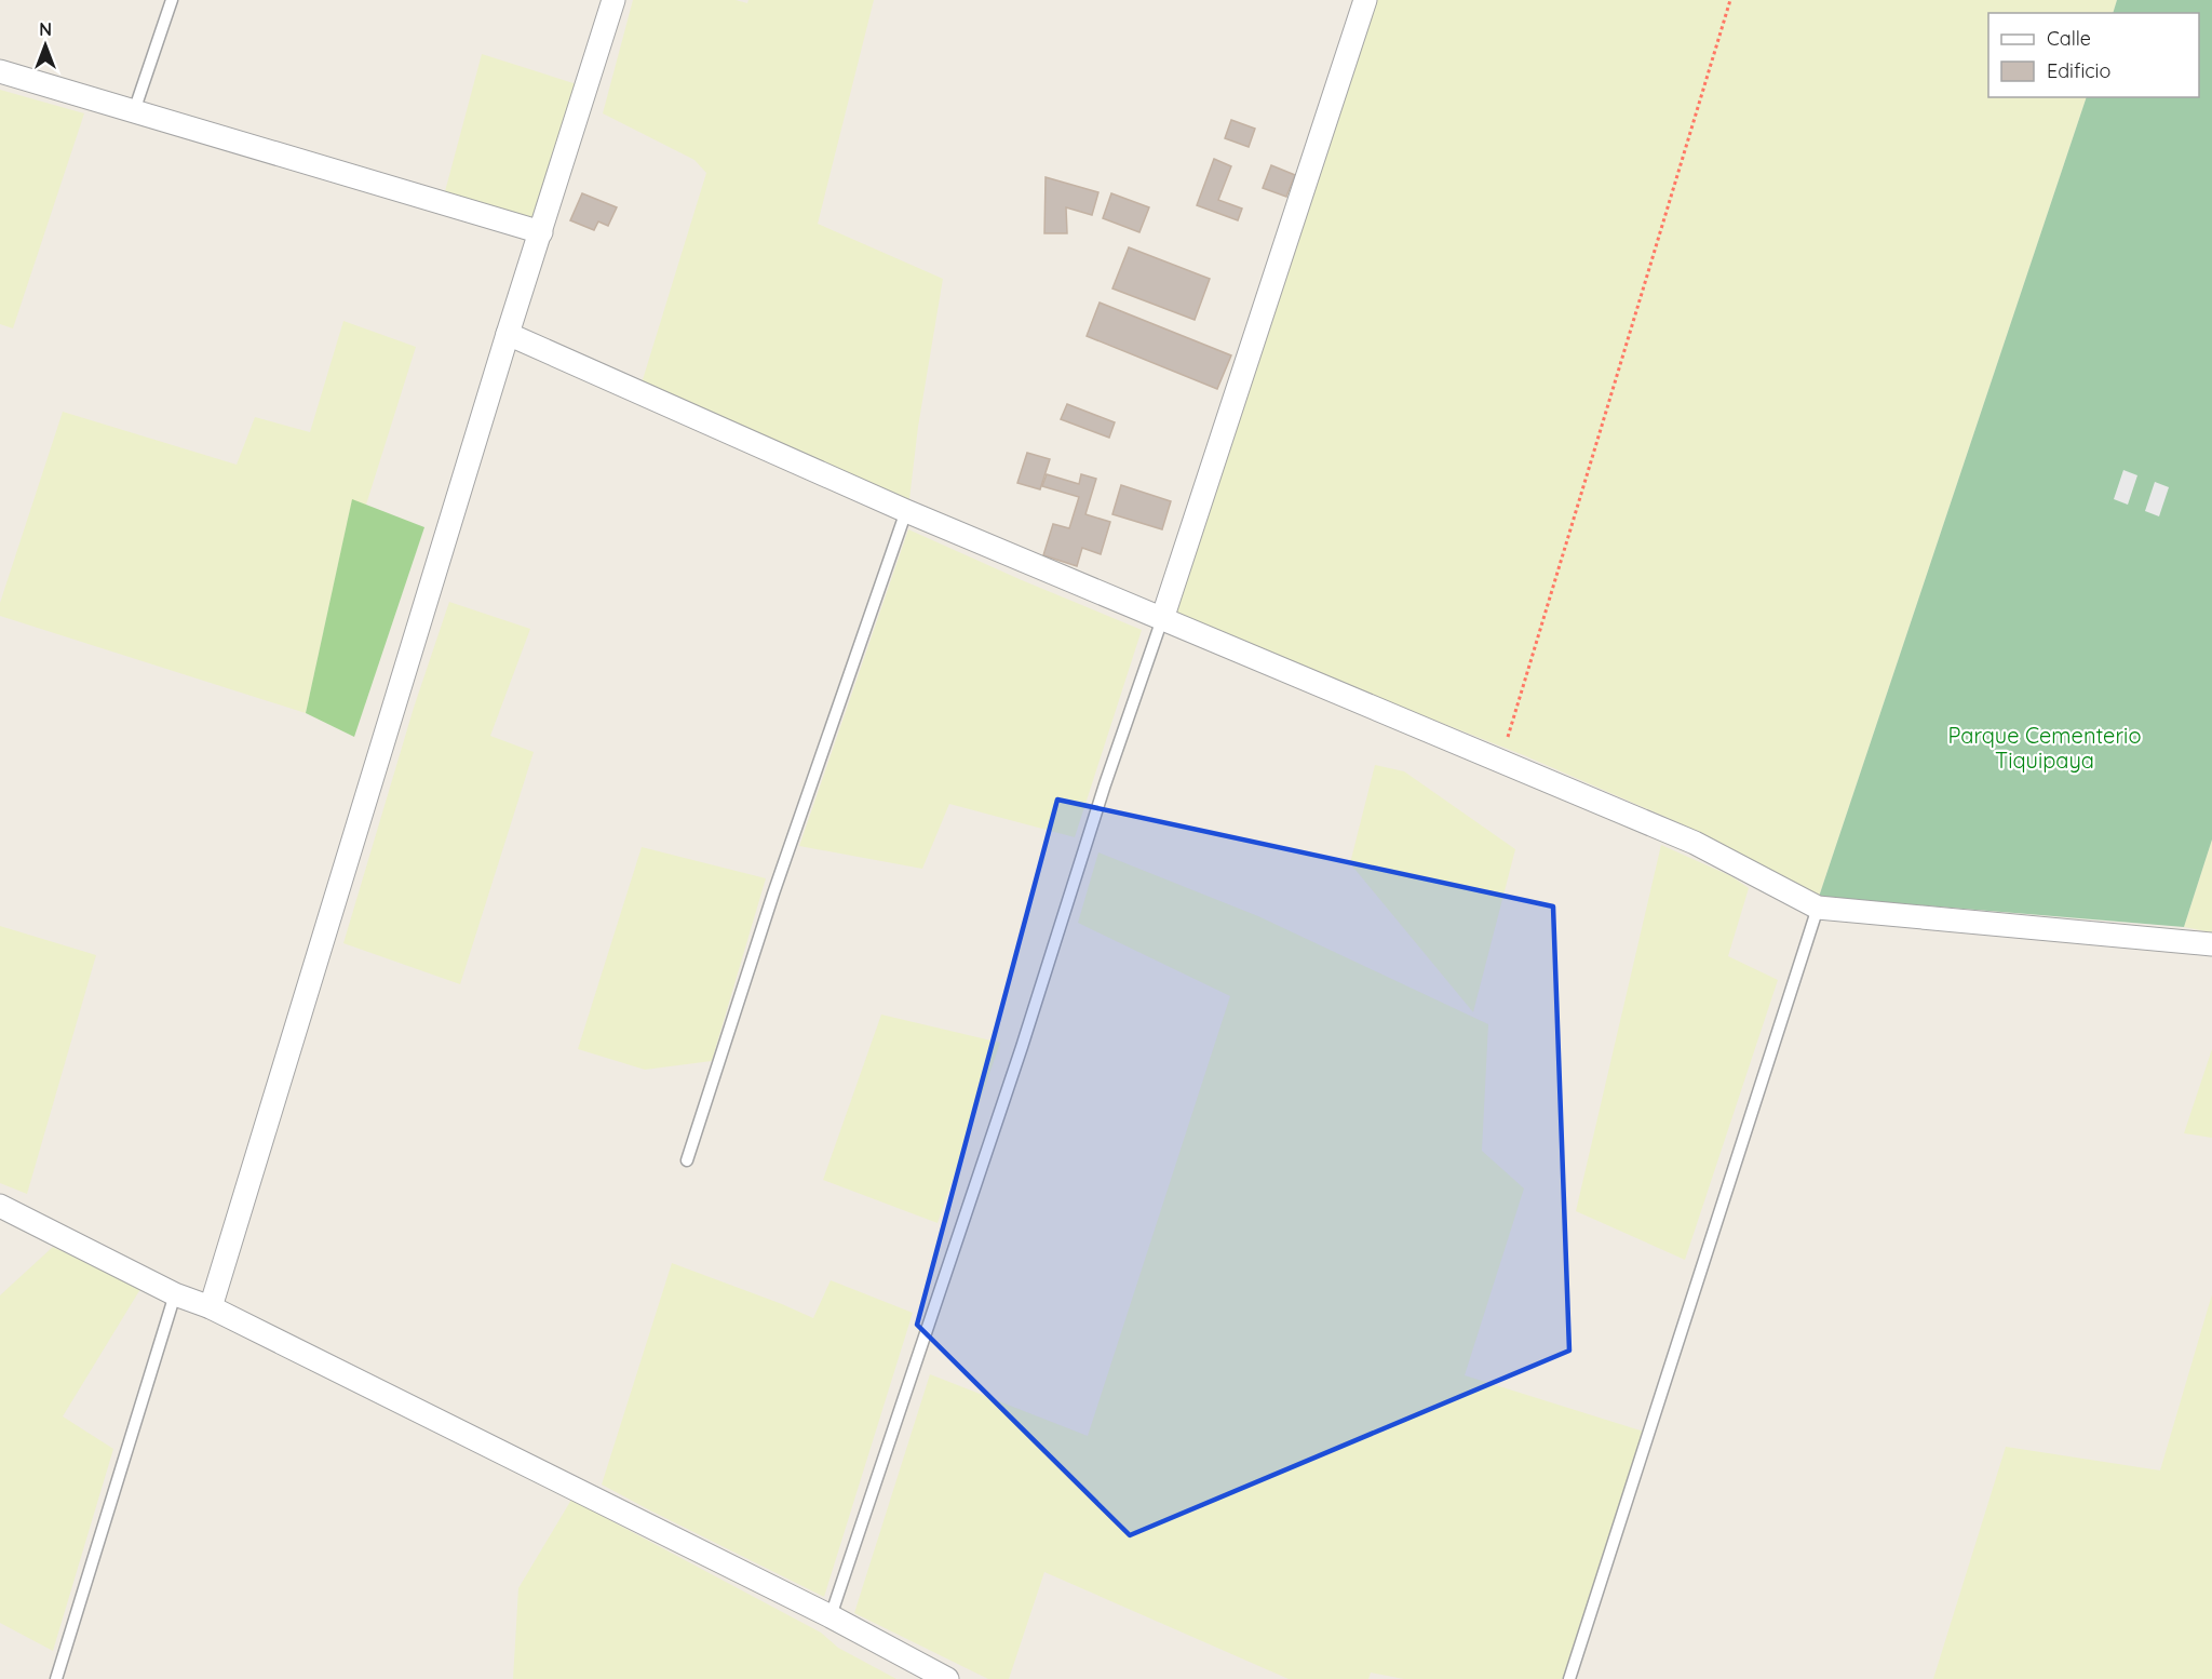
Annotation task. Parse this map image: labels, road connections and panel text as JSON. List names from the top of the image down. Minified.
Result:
{"parks":["Parque Cementerio Tiquipaya"],"legend":["Calle","Edificio"],"north":"top"}
